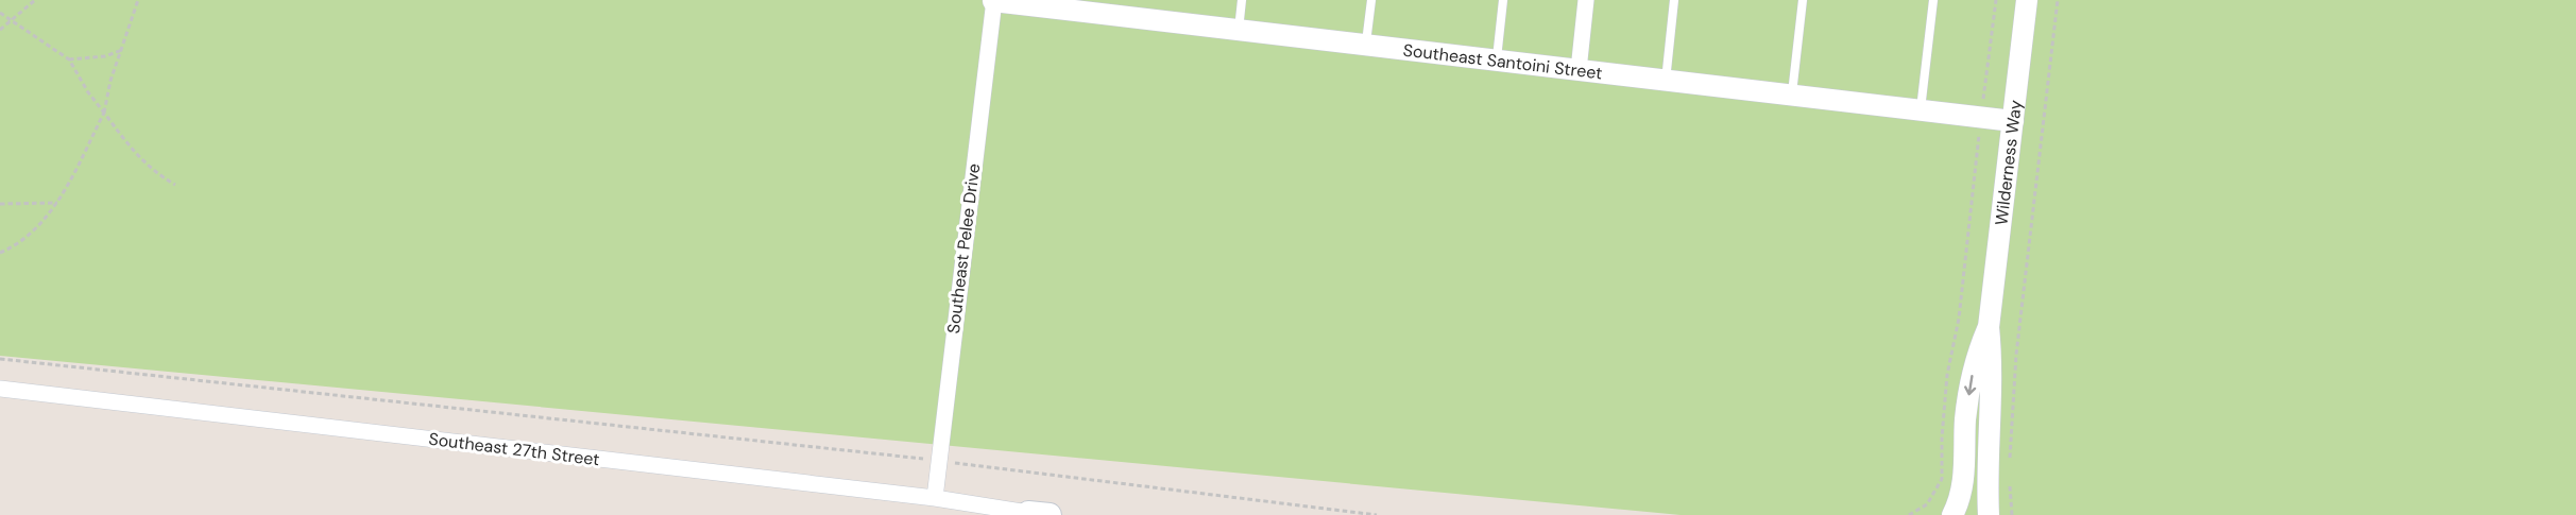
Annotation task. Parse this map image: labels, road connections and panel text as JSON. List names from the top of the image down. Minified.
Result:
{"streets":{"street":["Southeast Santoini Street","Wilderness Way","Southeast Pelee Drive","Southeast 27th Street"]},"crossings":[["Southeast Santoini Street","Wilderness Way"],["Southeast Santoini Street","Southeast Pelee Drive"],["Southeast Pelee Drive","Southeast 27th Street"]]}
